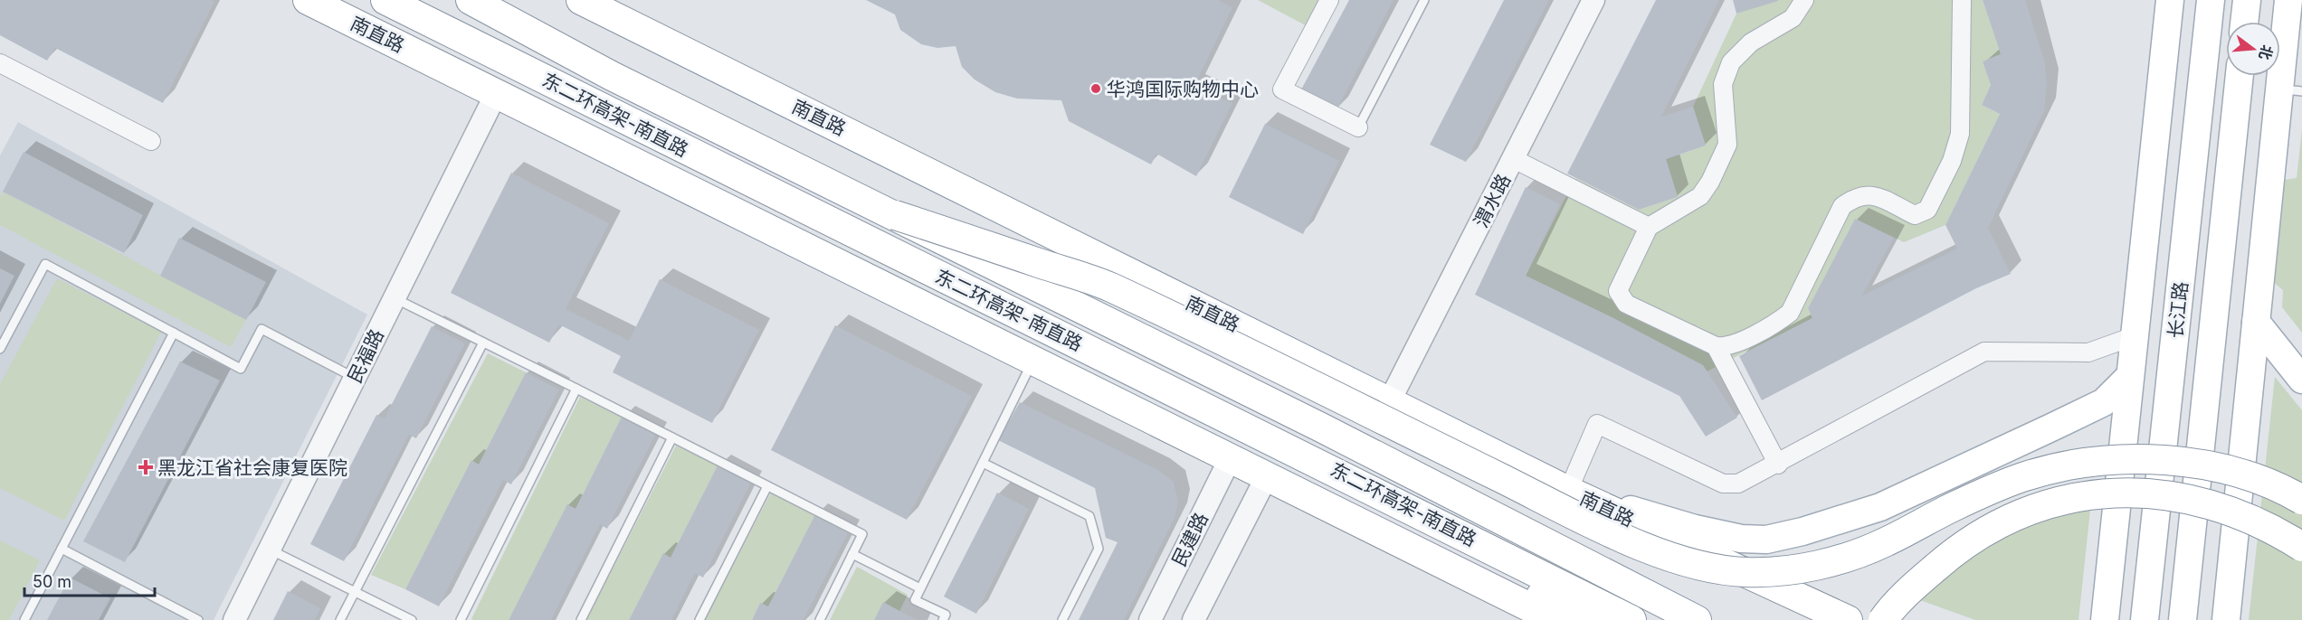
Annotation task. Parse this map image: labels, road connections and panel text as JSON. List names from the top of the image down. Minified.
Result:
{"streets":{"highway":["南直路","东二环高架-南直路"],"main road":["长江路"],"street":["渭水路","民福路","民建路"]},"crossings":[["南直路","渭水路"],["南直路","民福路"],["南直路","民建路"]],"places":{"other":["华鸿国际购物中心"],"health":["黑龙江省社会康复医院"]},"scale_bar":"50 m","north":"right"}
